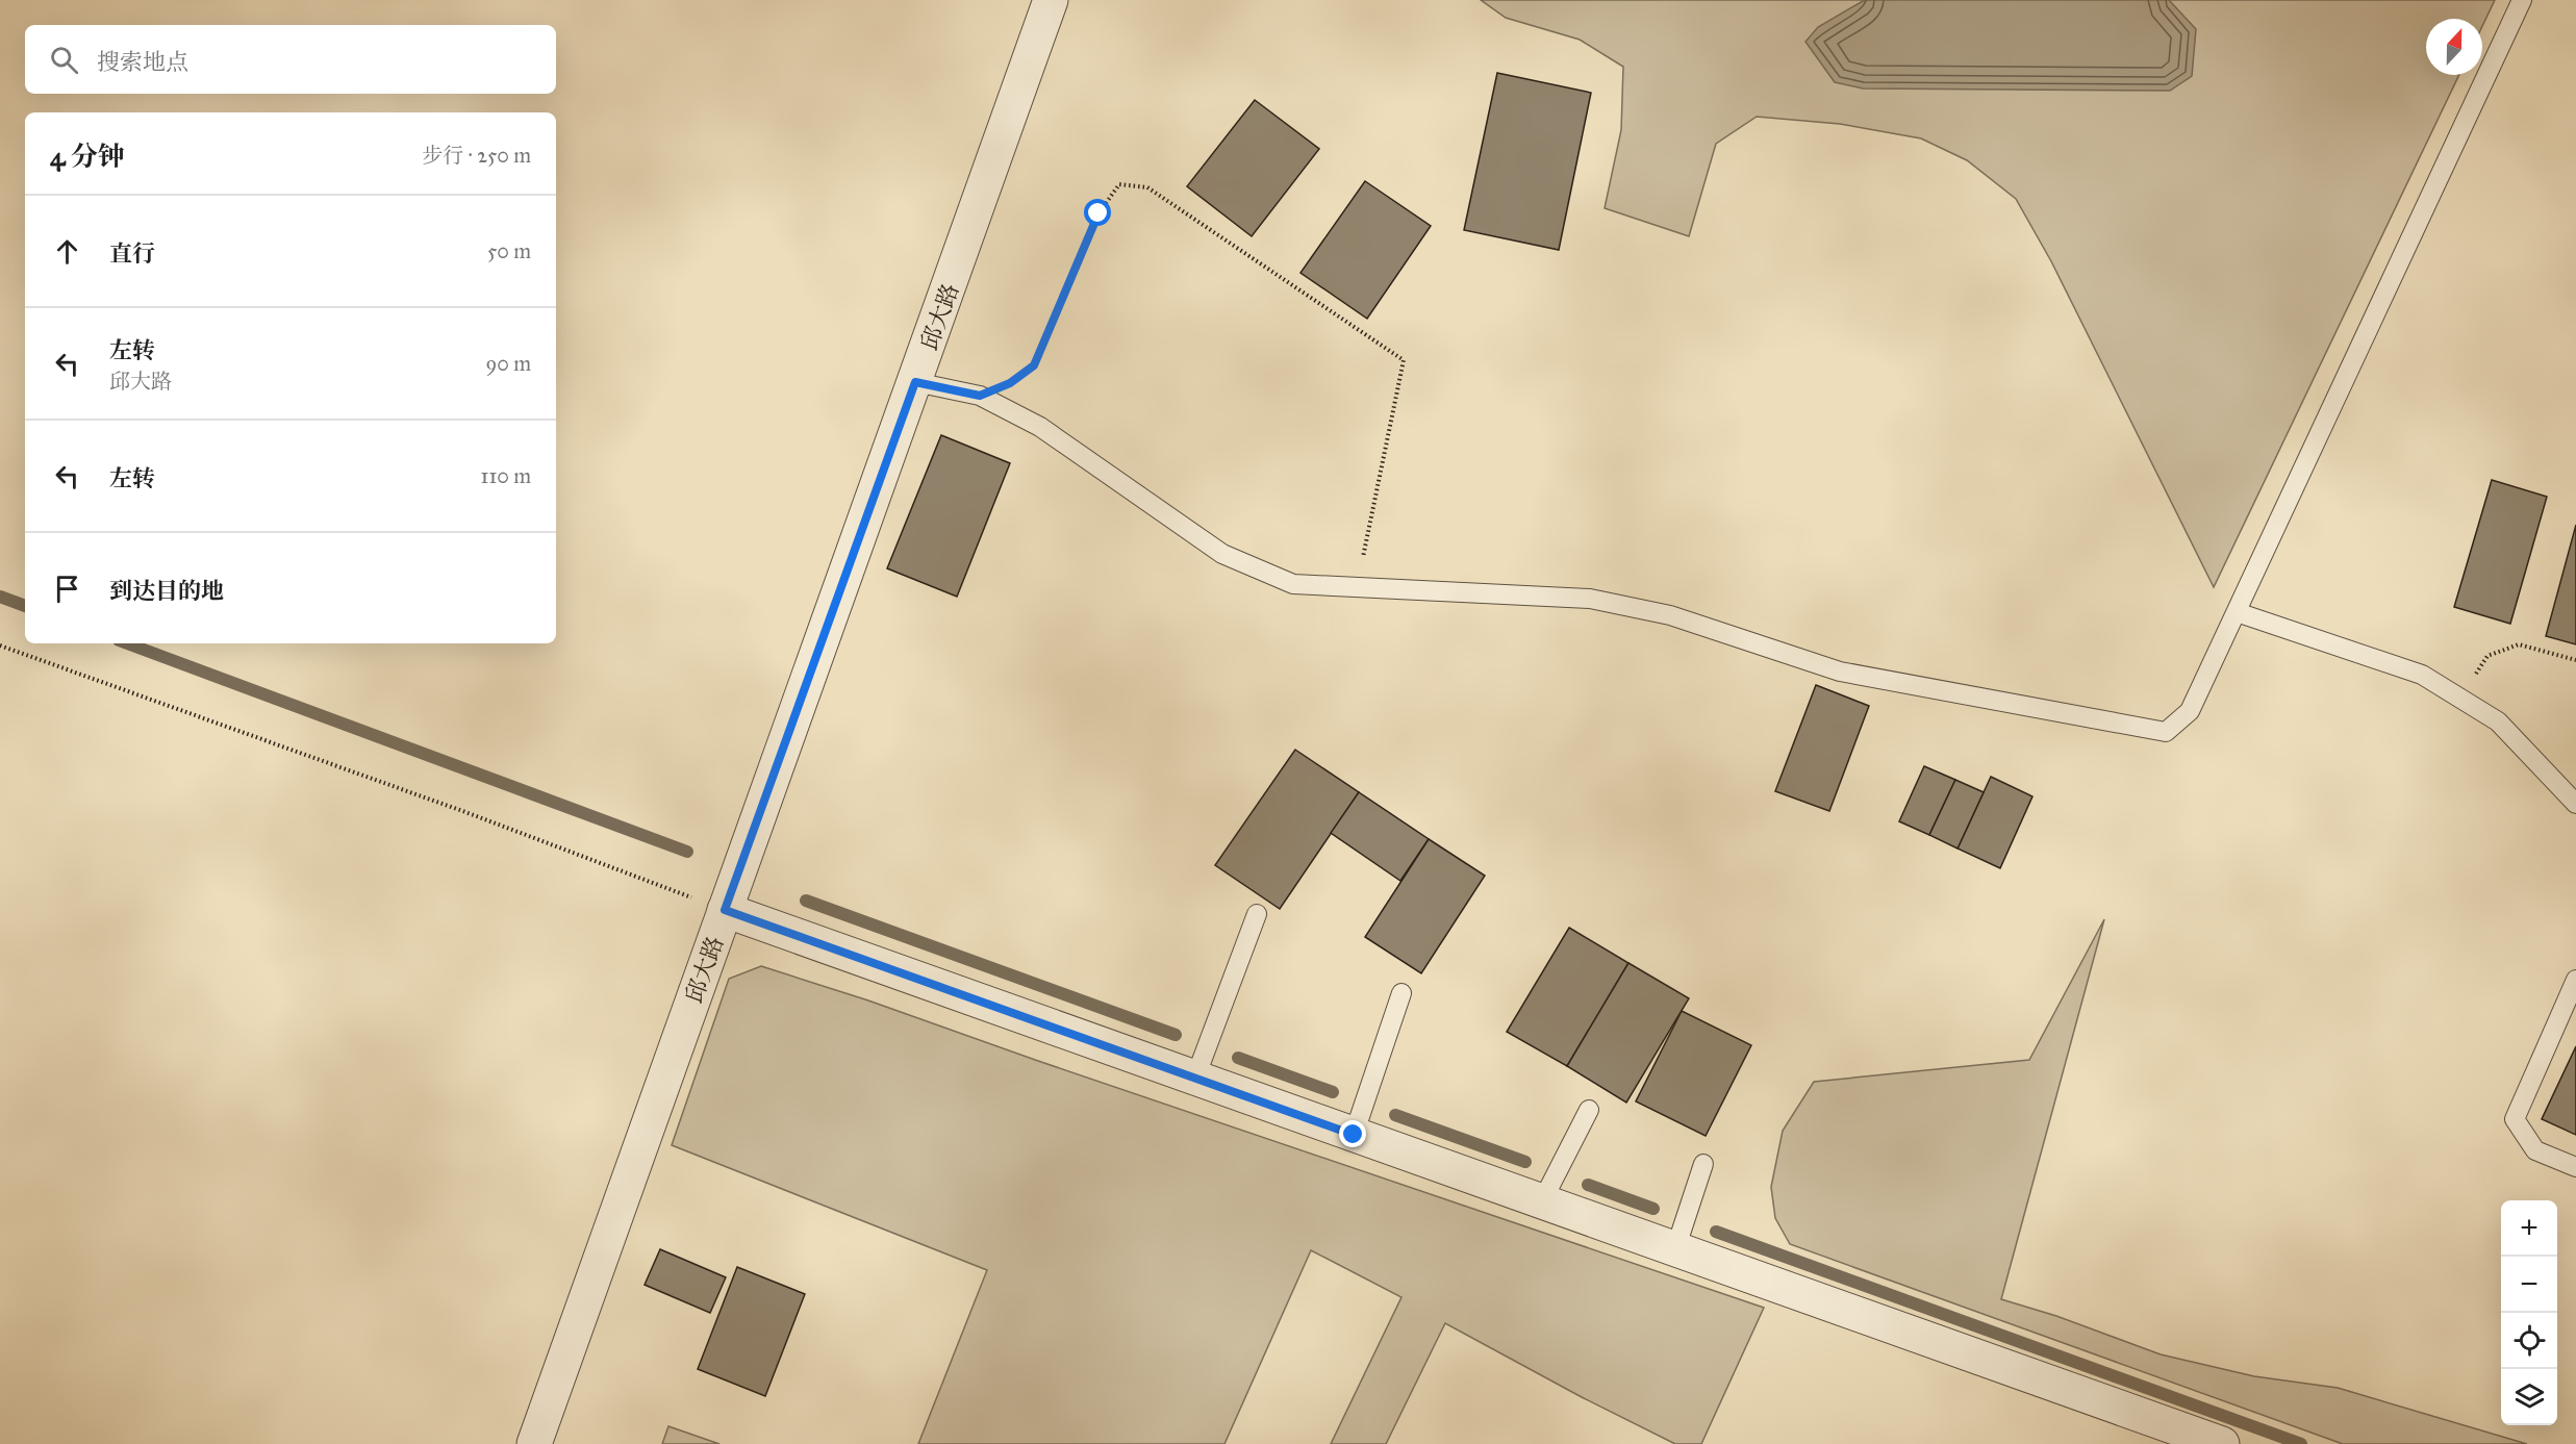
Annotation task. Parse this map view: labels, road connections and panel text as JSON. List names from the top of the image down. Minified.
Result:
{"streets":{"street":["邱大路"]},"north":"top","page":{"search":"搜索地点","heading":["4 分钟","步行 · 250 m"],"list":[["直行","50 m"],["左转","邱大路","90 m"],["左转","110 m"],"到达目的地"],"map_buttons":["+","−"]}}
